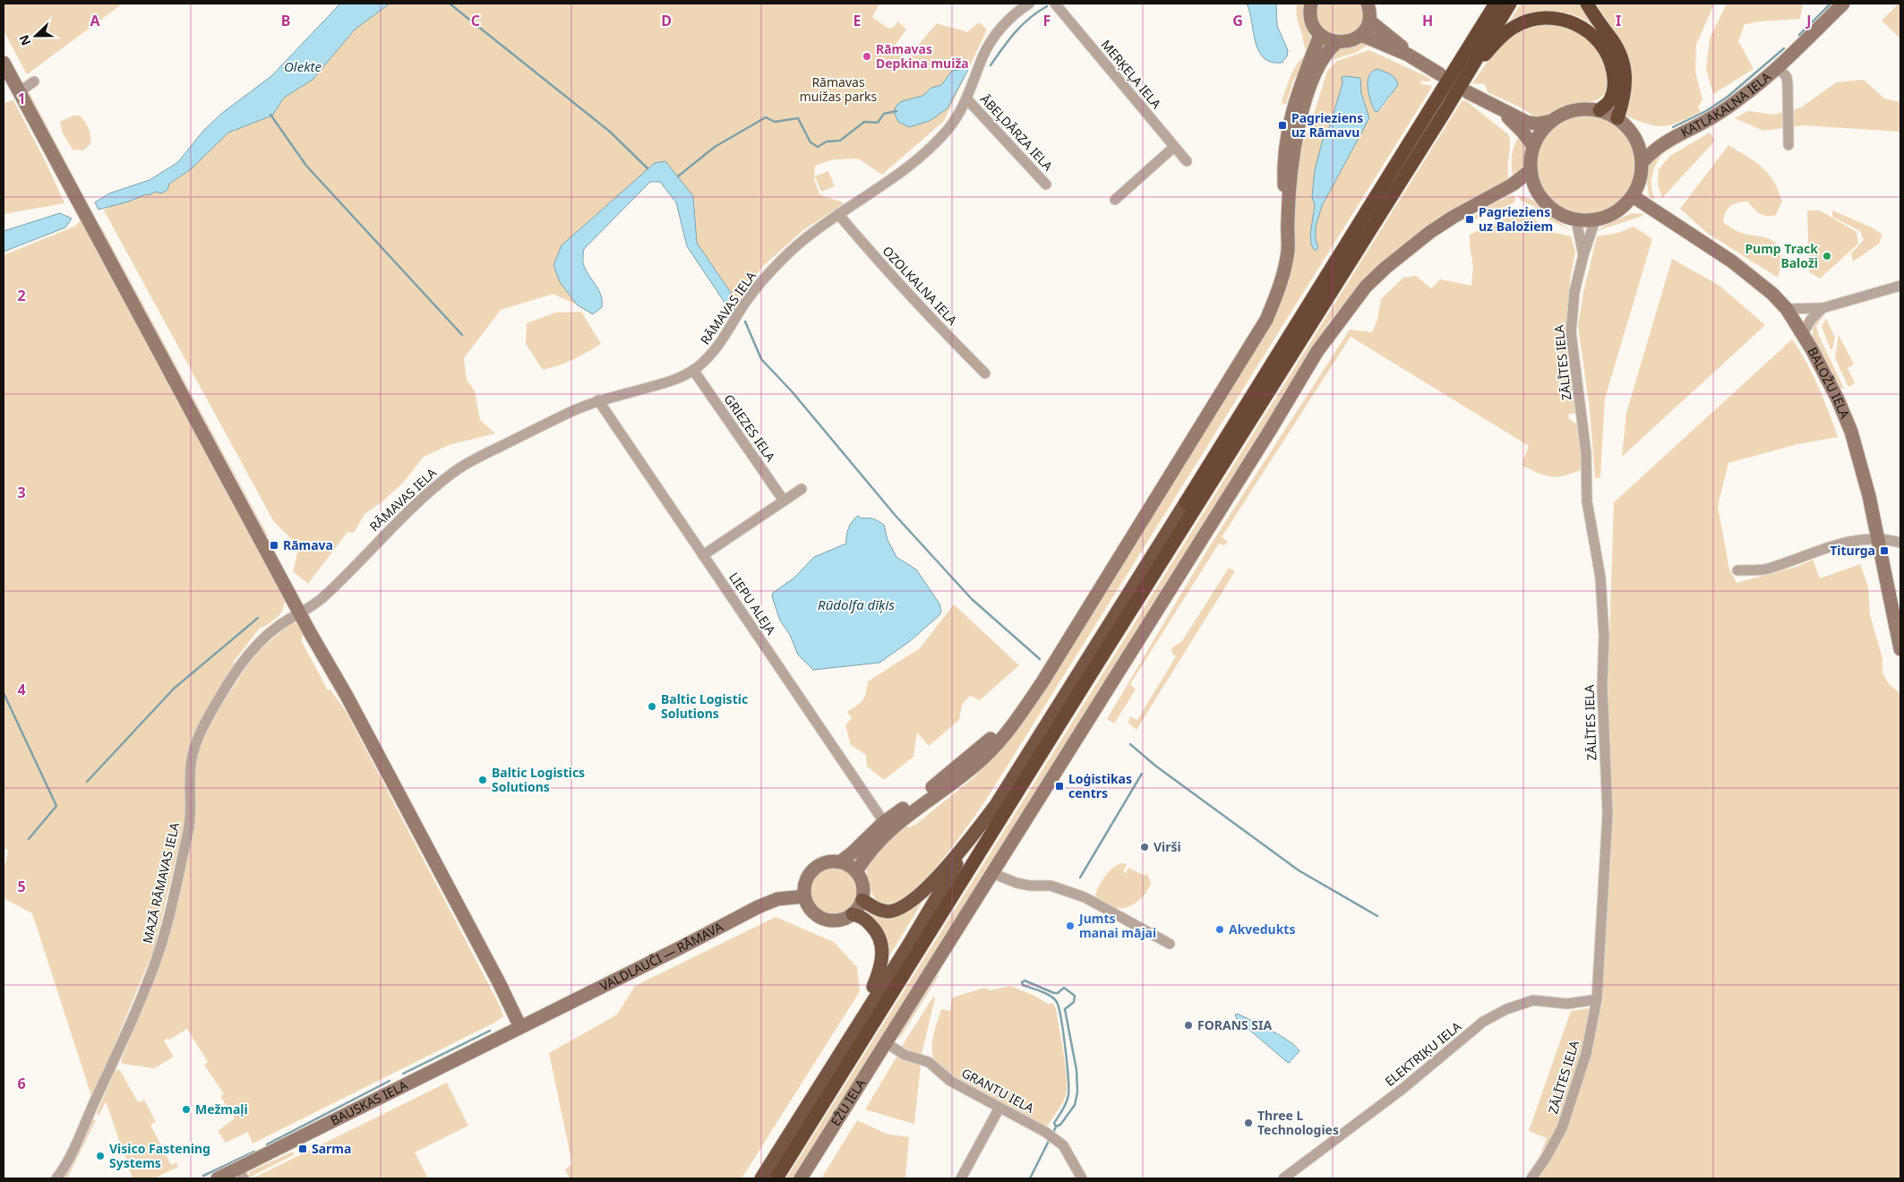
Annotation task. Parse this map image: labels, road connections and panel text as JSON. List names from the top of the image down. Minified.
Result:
{"streets":{"main road":["KATLAKALNA IELA","BALOŽU IELA","VALDLAUČI — RĀMAVA","BAUSKAS IELA","EŽU IELA"],"street":["MERĶEĻA IELA","ĀBEĻDĀRZA IELA","OZOLKALNA IELA","RĀMAVAS IELA","ZĀLĪTES IELA","GRIEZES IELA","LIEPU ALEJA","MAZĀ RĀMAVAS IELA","ELEKTRIĶU IELA","GRANTU IELA"]},"crossings":[["KATLAKALNA IELA","ZĀLĪTES IELA"],["KATLAKALNA IELA","BALOŽU IELA"],["KATLAKALNA IELA","EŽU IELA"],["ĀBEĻDĀRZA IELA","RĀMAVAS IELA"],["OZOLKALNA IELA","RĀMAVAS IELA"],["RĀMAVAS IELA","GRIEZES IELA"],["RĀMAVAS IELA","LIEPU ALEJA"],["RĀMAVAS IELA","MAZĀ RĀMAVAS IELA"],["ZĀLĪTES IELA","BALOŽU IELA"],["ZĀLĪTES IELA","ELEKTRIĶU IELA"],["ZĀLĪTES IELA","EŽU IELA"],["BALOŽU IELA","EŽU IELA"],["VALDLAUČI — RĀMAVA","BAUSKAS IELA"],["GRANTU IELA","EŽU IELA"]],"water":["Olekte","Rūdolfa dīķis"],"parks":["Rāmavas muižas parks"],"places":{"other":["Rāmavas Depkina muiža","Pump Track Baloži","Baltic Logistic Solutions","Baltic Logistics Solutions","Virši","Jumts manai mājai","Akvedukts","FORANS SIA","Mežmaļi","Three L Technologies","Visico Fastening Systems"],"transit":["Pagrieziens uz Rāmavu","Pagrieziens uz Baložiem","Rāmava","Titurga","Loģistikas centrs","Sarma"]},"north":"left","grid":{"columns":["A","B","C","D","E","F","G","H","I","J"],"rows":["1","2","3","4","5","6"]}}
